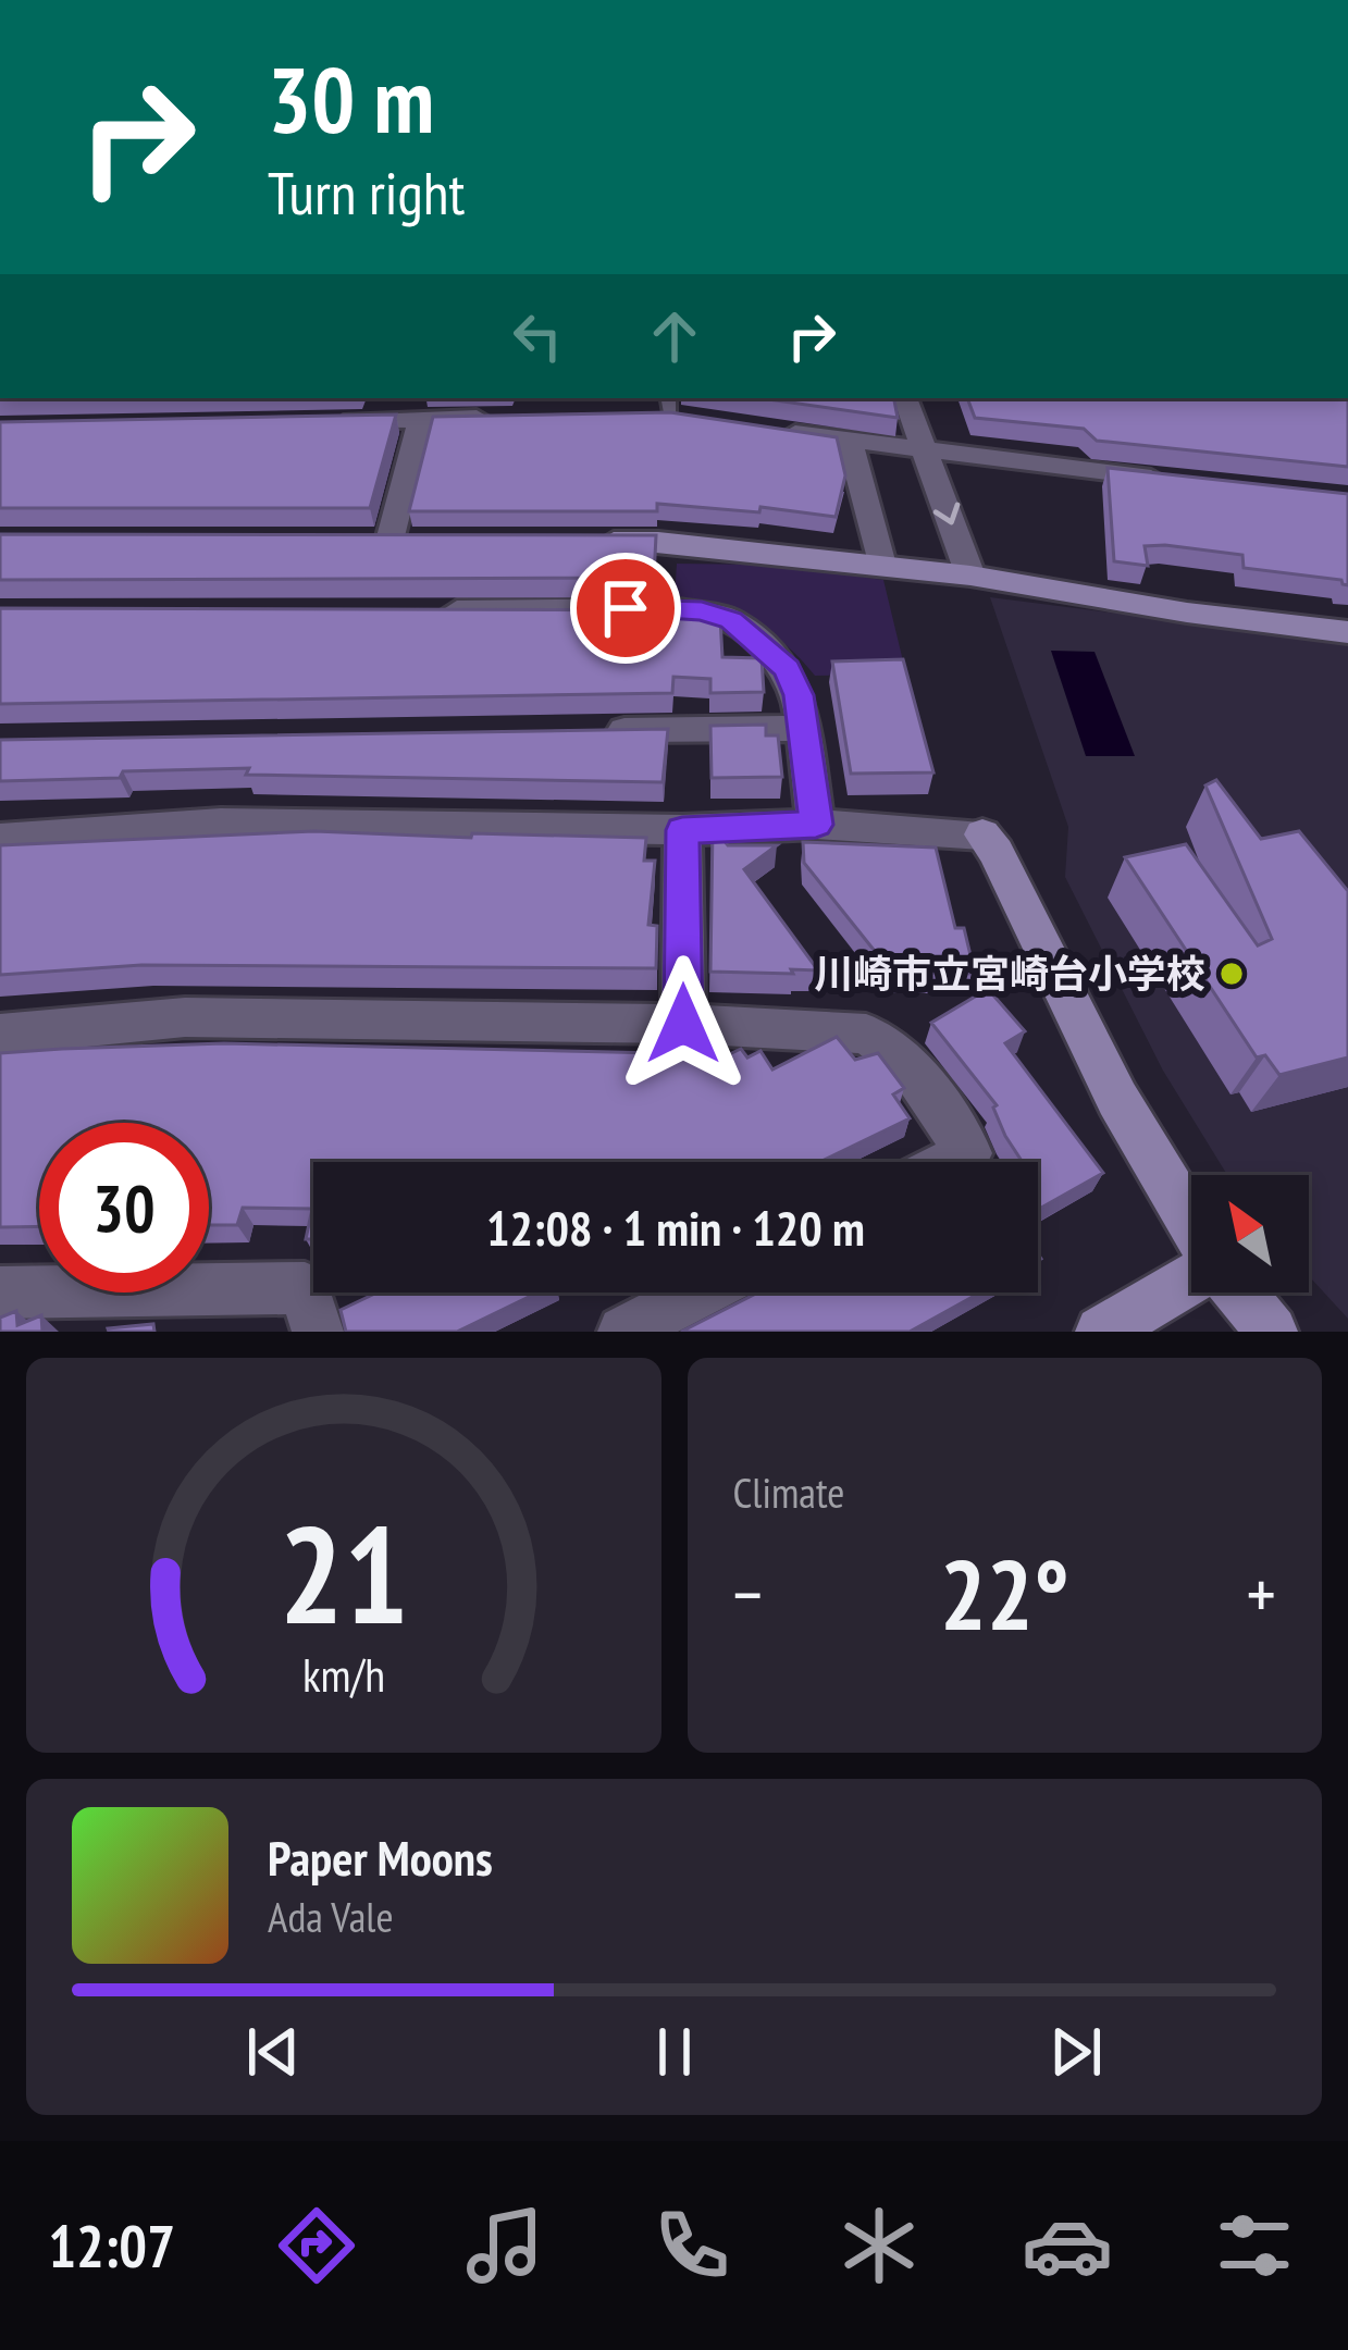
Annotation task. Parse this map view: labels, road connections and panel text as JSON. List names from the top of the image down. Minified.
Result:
{"places":["川崎市立宮崎台小学校"],"north":"top left","page":{"turn":["30 m","Turn right"],"limit":"30","trip":"12:08 · 1 min · 120 m","tile":"Climate","heat":["−","22°","+"],"song":["Paper Moons","Ada Vale"],"tabs":"12:07","gauge":["21","km/h"]}}
